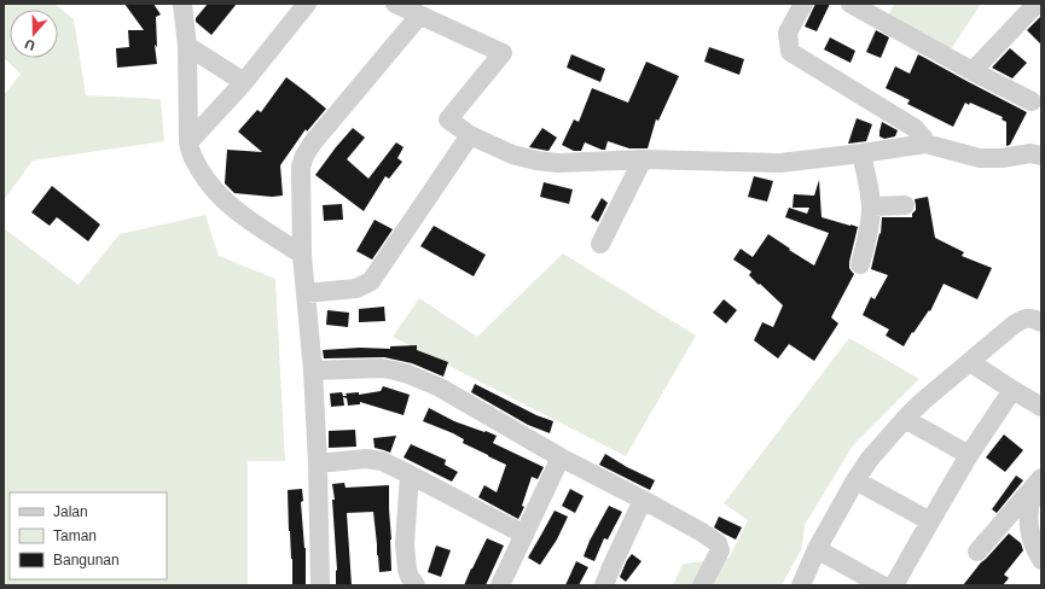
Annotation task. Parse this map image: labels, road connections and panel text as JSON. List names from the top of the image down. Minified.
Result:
{"legend":["Jalan","Taman","Bangunan"],"north":"bottom"}
